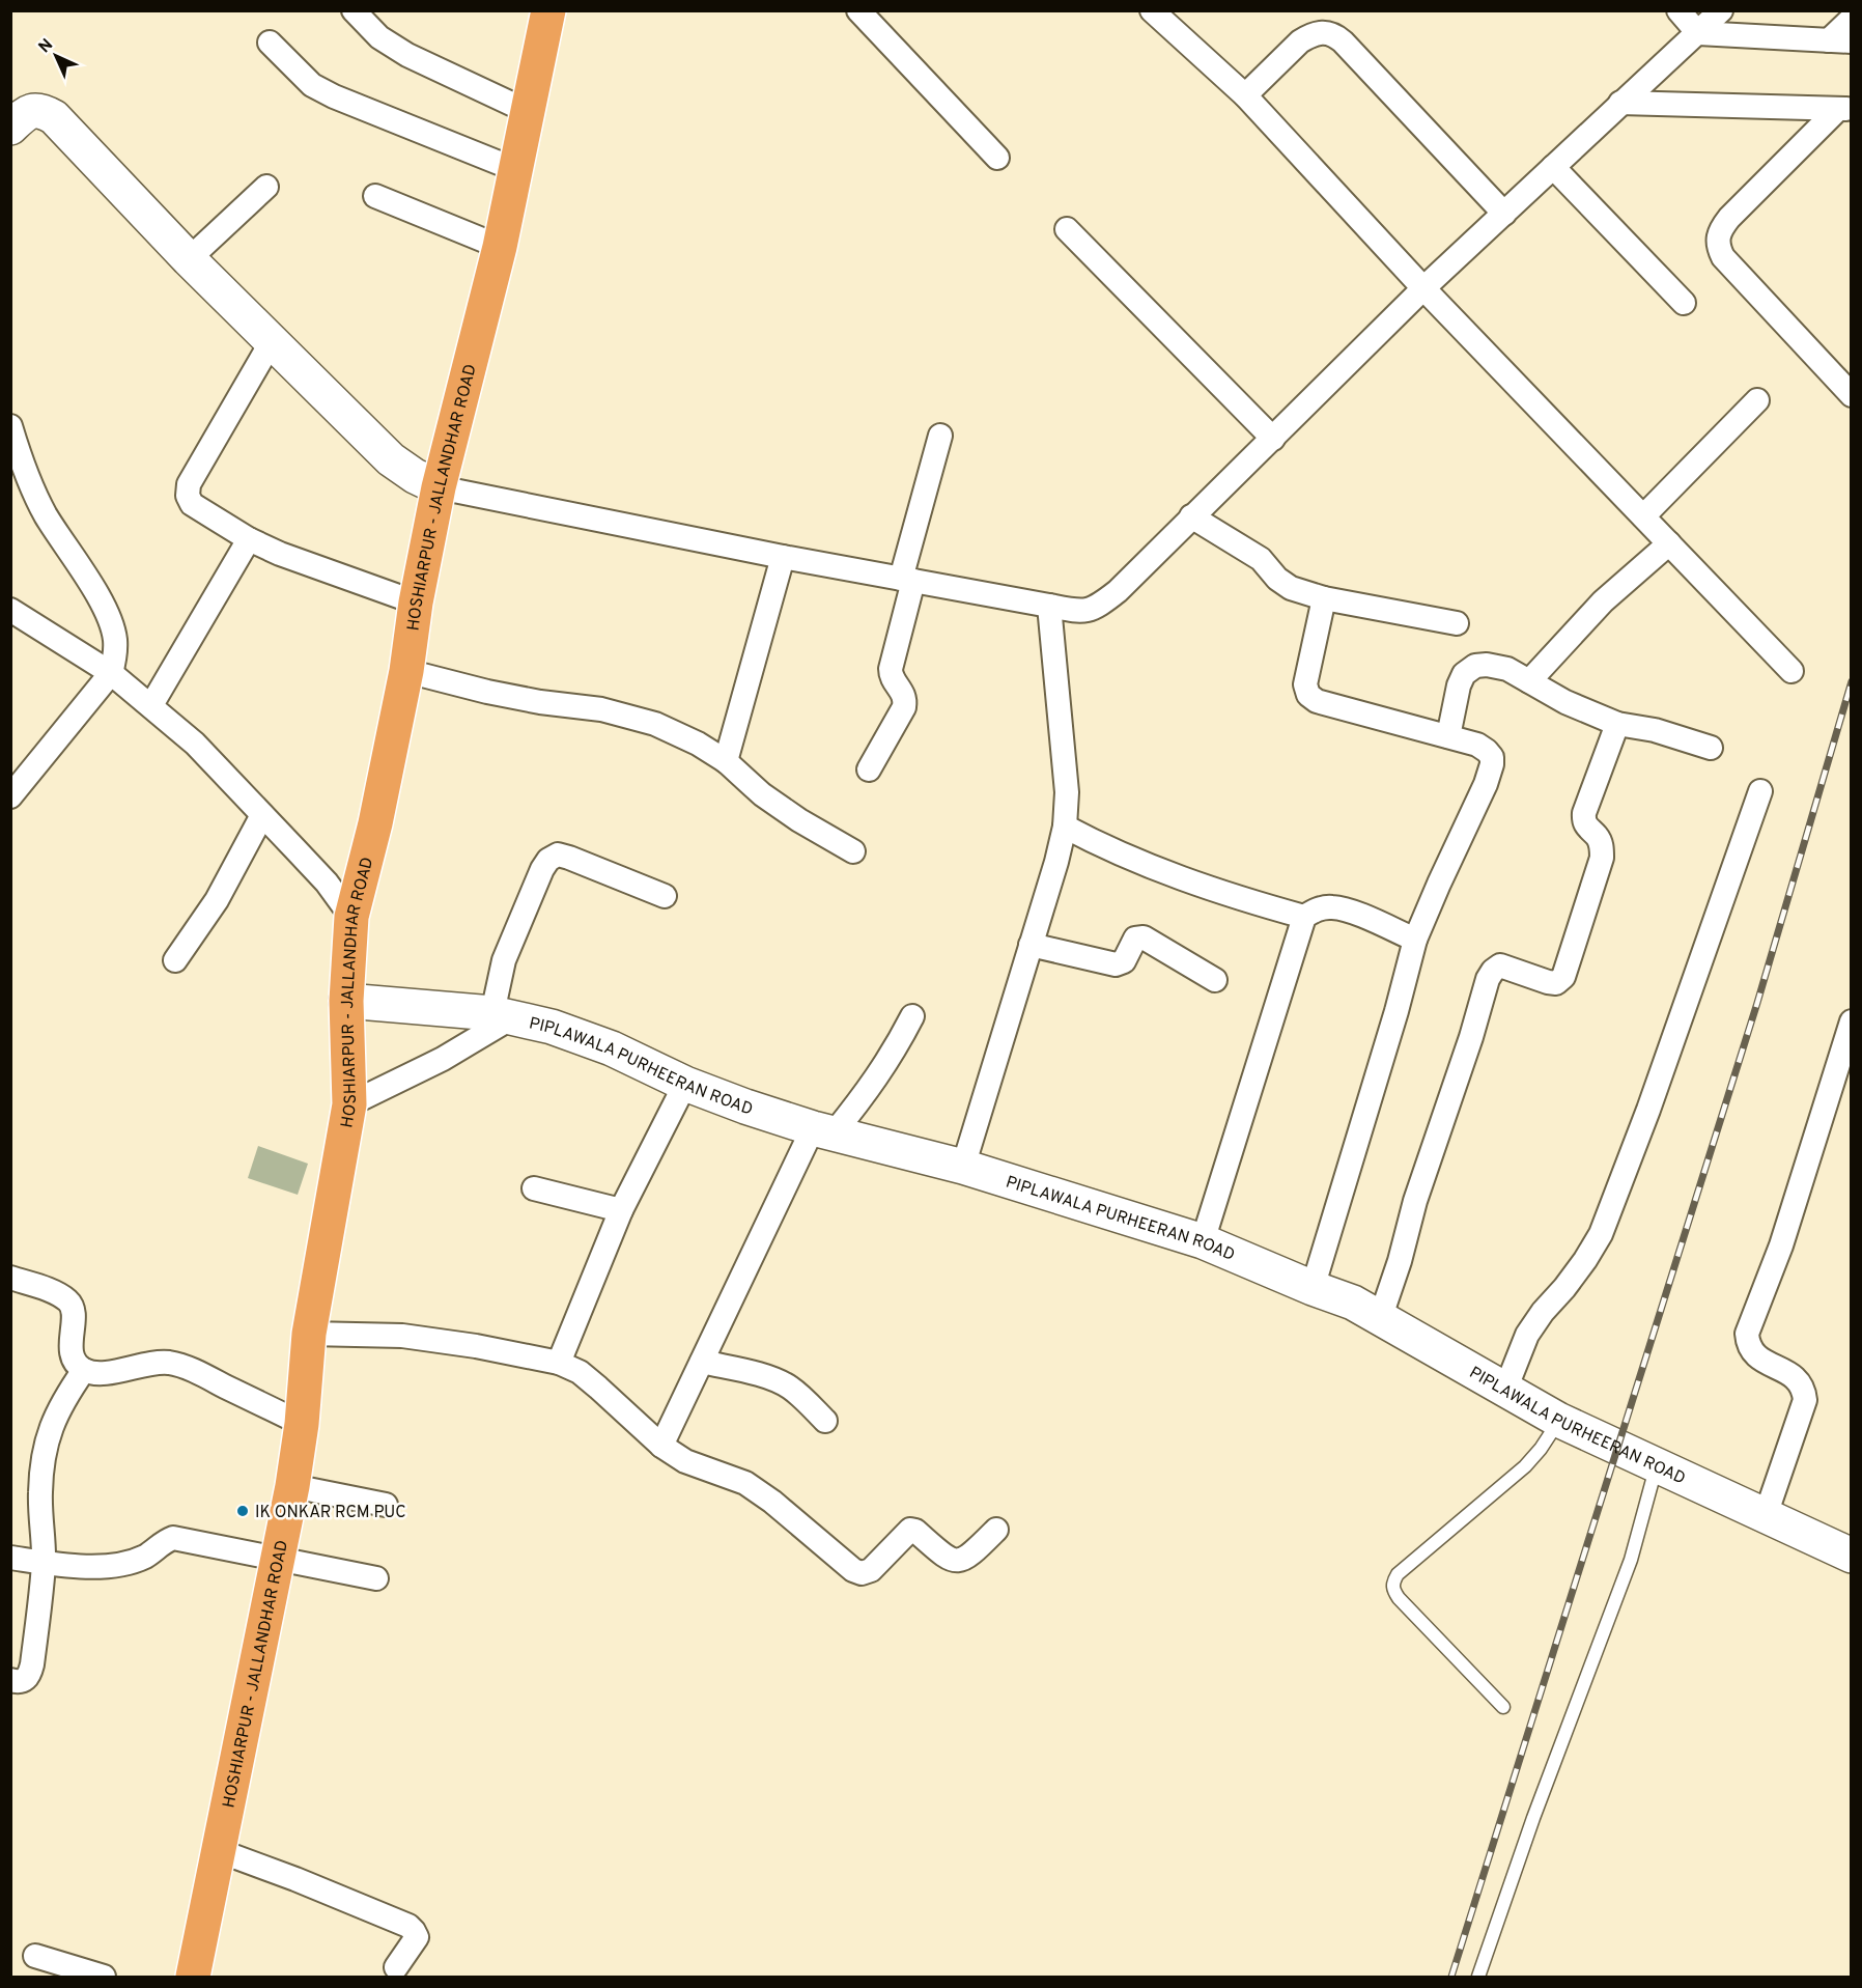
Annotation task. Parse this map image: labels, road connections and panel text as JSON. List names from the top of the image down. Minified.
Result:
{"streets":{"highway":["HOSHIARPUR - JALLANDHAR ROAD"],"street":["PIPLAWALA PURHEERAN ROAD"]},"crossings":[["HOSHIARPUR - JALLANDHAR ROAD","PIPLAWALA PURHEERAN ROAD"]],"places":["IK ONKAR RCM PUC"],"north":"top left"}
